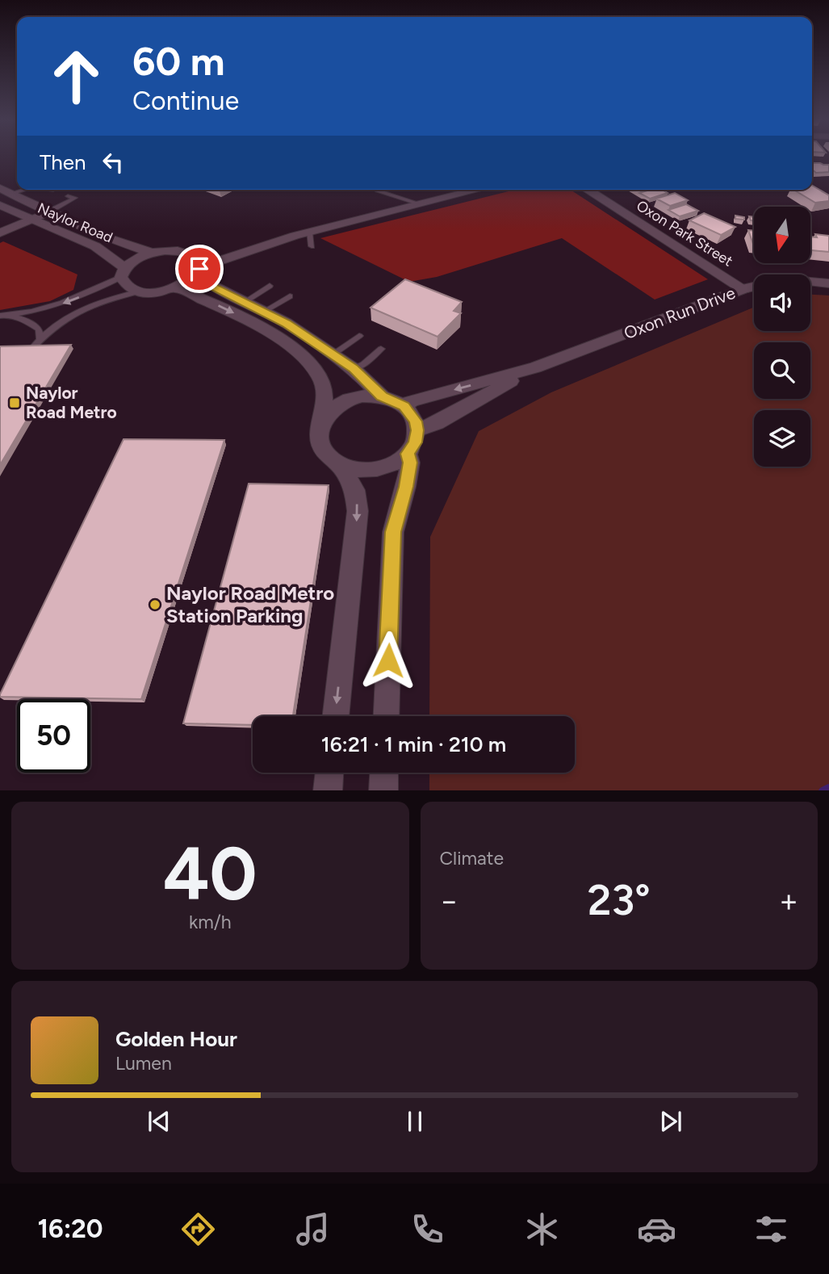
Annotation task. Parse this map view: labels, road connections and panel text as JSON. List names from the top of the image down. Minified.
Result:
{"streets":{"main road":["Naylor Road","Oxon Park Street","Oxon Run Drive"]},"crossings":[["Oxon Park Street","Oxon Run Drive"]],"places":{"transit":["Naylor Road Metro"],"other":["Naylor Road Metro Station Parking"]},"north":"bottom","page":{"turn":["60 m","Continue"],"then":"Then","limit":"50","trip":"16:21 · 1 min · 210 m","tile":[["40","km/h"],"Climate"],"heat":["−","23°","+"],"song":["Golden Hour","Lumen"],"tabs":"16:20"}}
